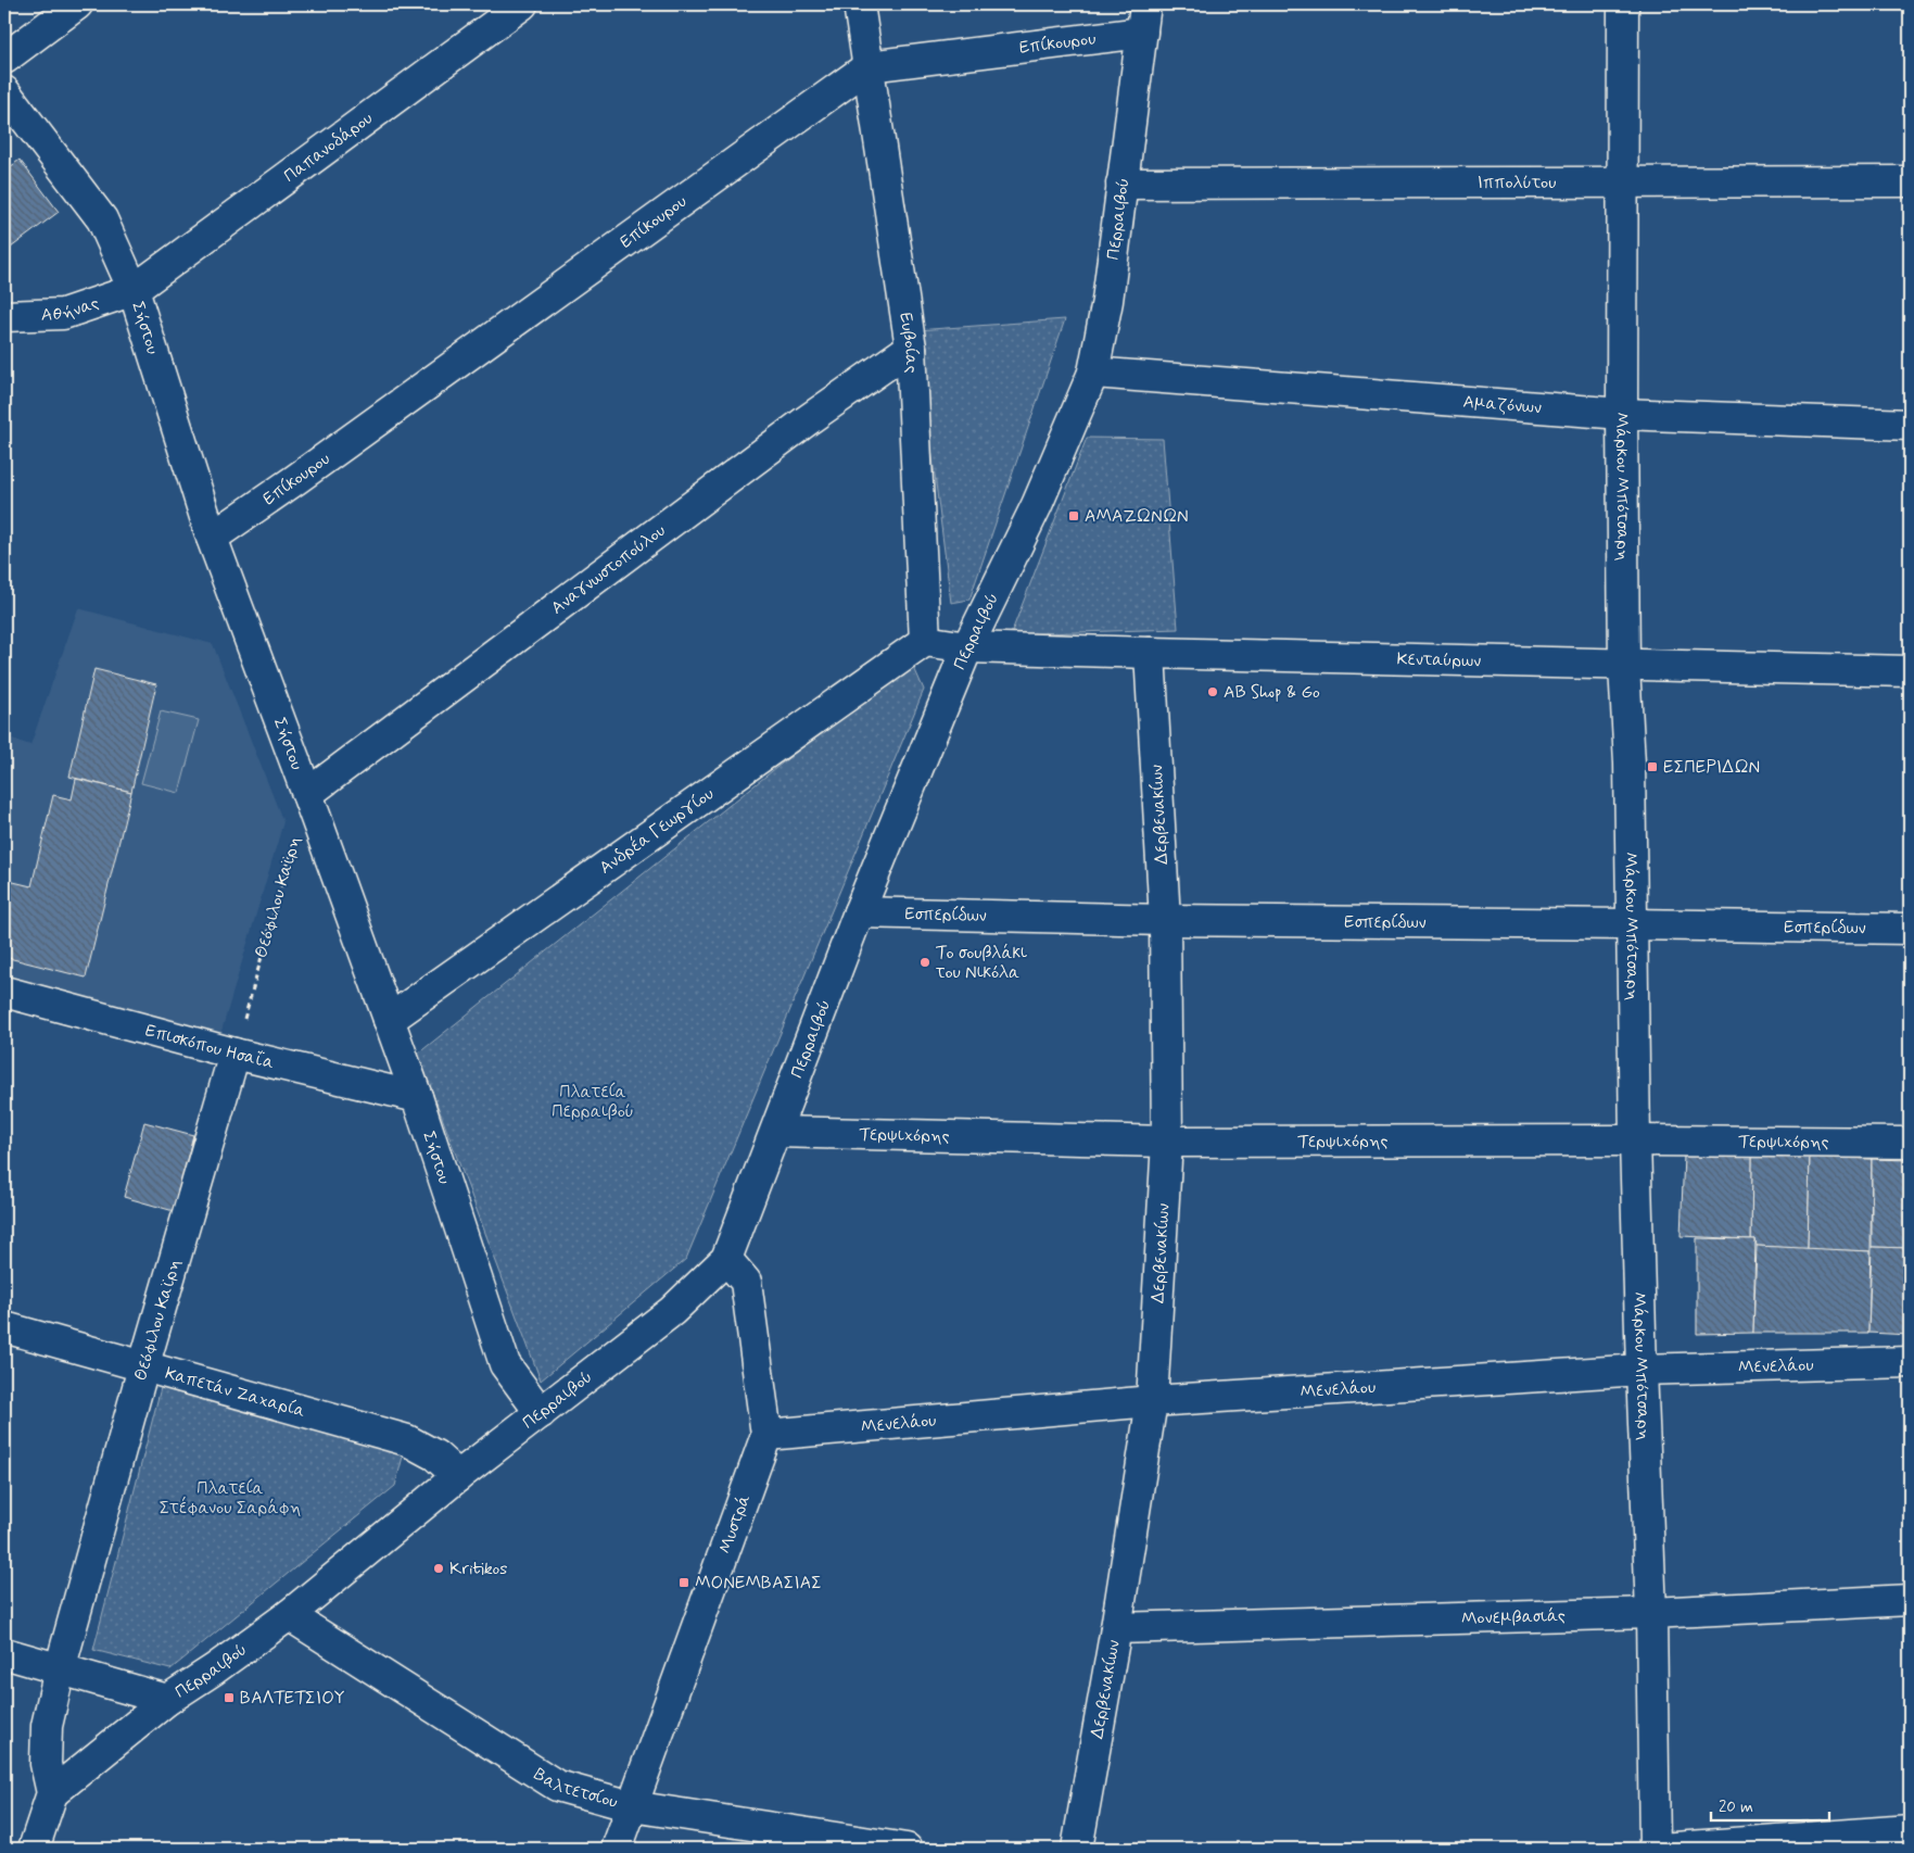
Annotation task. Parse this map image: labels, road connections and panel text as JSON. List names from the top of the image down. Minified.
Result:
{"streets":{"street":["Επίκουρου","Παπανοδάρου","Ιππολύτου","Περραιβού","Αθήνας","Σήστου","Ευβοίας","Αμαζόνων","Μάρκου Μπότσαρη","Αναγνωστοπούλου","Κενταύρων","Δερβενακίων","Ανδρέα Γεωργίου","Θεόφιλου Καϊρη","Εσπερίδων","Επισκόπου Ησαΐα","Τερψιχόρης","Μενελάου","Καπετάν Ζαχαρία","Μυστρά","Μονεμβασιάς","Βαλτετσίου"]},"crossings":[["Επίκουρου","Περραιβού"],["Επίκουρου","Σήστου"],["Επίκουρου","Ευβοίας"],["Παπανοδάρου","Αθήνας"],["Παπανοδάρου","Σήστου"],["Ιππολύτου","Περραιβού"],["Ιππολύτου","Μάρκου Μπότσαρη"],["Περραιβού","Σήστου"],["Περραιβού","Αμαζόνων"],["Περραιβού","Κενταύρων"],["Περραιβού","Θεόφιλου Καϊρη"],["Περραιβού","Εσπερίδων"],["Περραιβού","Τερψιχόρης"],["Περραιβού","Καπετάν Ζαχαρία"],["Περραιβού","Μυστρά"],["Περραιβού","Βαλτετσίου"],["Αθήνας","Σήστου"],["Σήστου","Αναγνωστοπούλου"],["Σήστου","Ανδρέα Γεωργίου"],["Σήστου","Επισκόπου Ησαΐα"],["Ευβοίας","Αναγνωστοπούλου"],["Ευβοίας","Ανδρέα Γεωργίου"],["Αμαζόνων","Μάρκου Μπότσαρη"],["Μάρκου Μπότσαρη","Κενταύρων"],["Μάρκου Μπότσαρη","Εσπερίδων"],["Μάρκου Μπότσαρη","Τερψιχόρης"],["Μάρκου Μπότσαρη","Μενελάου"],["Μάρκου Μπότσαρη","Μονεμβασιάς"],["Κενταύρων","Δερβενακίων"],["Δερβενακίων","Εσπερίδων"],["Δερβενακίων","Τερψιχόρης"],["Δερβενακίων","Μενελάου"],["Δερβενακίων","Μονεμβασιάς"],["Θεόφιλου Καϊρη","Επισκόπου Ησαΐα"],["Θεόφιλου Καϊρη","Καπετάν Ζαχαρία"],["Μενελάου","Μυστρά"],["Μυστρά","Βαλτετσίου"]],"parks":["Πλατεία Περραιβού","Πλατεία Στέφανου Σαράφη"],"places":{"transit":["ΑΜΑΖΩΝΩΝ","ΕΣΠΕΡΙΔΩΝ","ΜΟΝΕΜΒΑΣΙΑΣ","ΒΑΛΤΕΤΣΙΟΥ"],"other":["AB Shop & Go","Το σουβλάκι του Νικόλα","Kritikos"]},"scale_bar":"20 m"}
